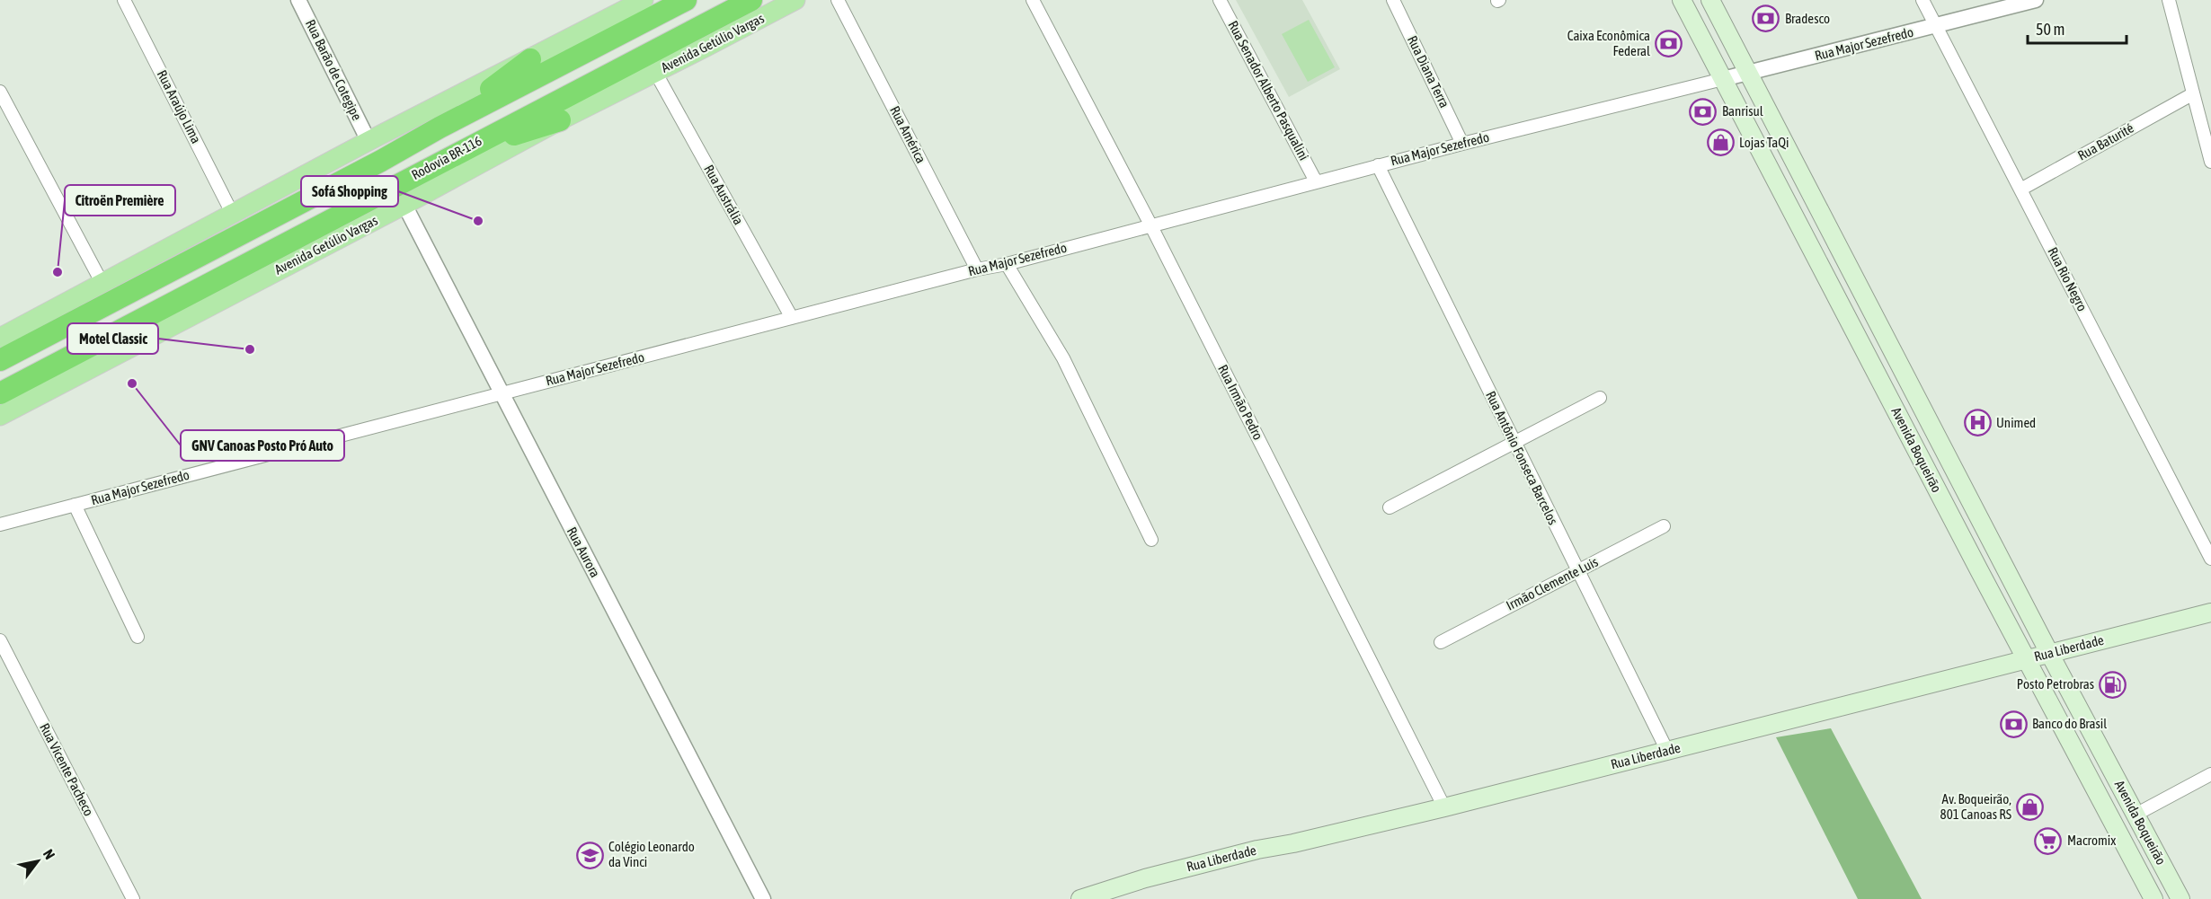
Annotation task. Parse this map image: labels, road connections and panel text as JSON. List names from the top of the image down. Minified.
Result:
{"streets":{"highway":["Rodovia BR-116"],"main road":["Avenida Getúlio Vargas","Avenida Boqueirão","Rua Liberdade"],"street":["Rua Major Sezefredo","Rua Barão de Cotegipe","Rua Diana Terra","Rua Senador Alberto Pasqualini","Rua Araújo Lima","Rua América","Rua Baturité","Rua Austrália","Rua Rio Negro","Rua Irmão Pedro","Rua Antônio Fonseca Barcelos","Rua Aurora","Irmão Clemente Luis","Rua Vicente Pacheco"]},"crossings":[["Avenida Getúlio Vargas","Rua Austrália"],["Avenida Getúlio Vargas","Rua Aurora"],["Rua Major Sezefredo","Rua Diana Terra"],["Rua Major Sezefredo","Rua Senador Alberto Pasqualini"],["Rua Major Sezefredo","Rua América"],["Rua Major Sezefredo","Rua Austrália"],["Rua Major Sezefredo","Rua Rio Negro"],["Rua Major Sezefredo","Rua Irmão Pedro"],["Rua Major Sezefredo","Avenida Boqueirão"],["Rua Major Sezefredo","Rua Antônio Fonseca Barcelos"],["Rua Major Sezefredo","Rua Aurora"],["Rua Baturité","Rua Rio Negro"],["Rua Irmão Pedro","Rua Liberdade"],["Avenida Boqueirão","Rua Liberdade"],["Rua Antônio Fonseca Barcelos","Irmão Clemente Luis"],["Rua Antônio Fonseca Barcelos","Rua Liberdade"]],"places":{"bank":["Bradesco","Caixa Econômica Federal","Banrisul","Banco do Brasil"],"shop":["Lojas TaQi","Av. Boqueirão, 801 Canoas RS"],"other":["Sofá Shopping","Citroën Première","Motel Classic","GNV Canoas Posto Pró Auto"],"hospital":["Unimed"],"fuel station":["Posto Petrobras"],"supermarket":["Macromix"],"school or university":["Colégio Leonardo da Vinci"]},"scale_bar":"50 m","north":"top right"}
